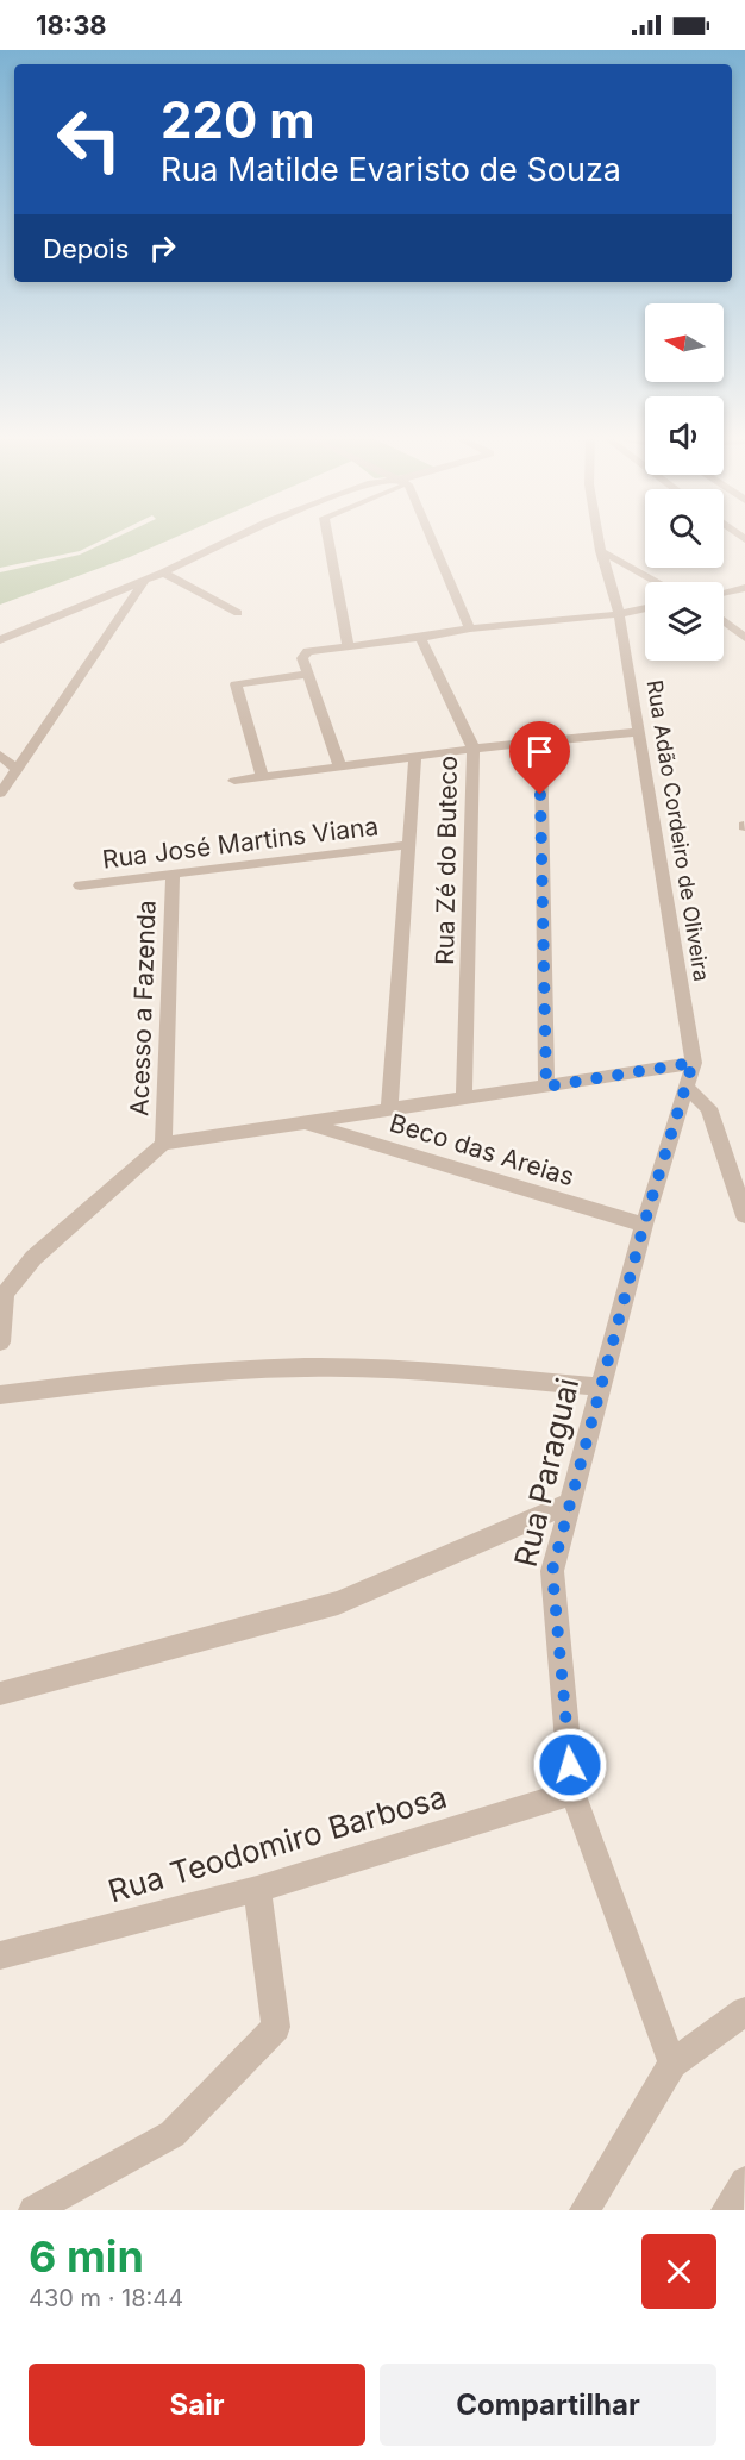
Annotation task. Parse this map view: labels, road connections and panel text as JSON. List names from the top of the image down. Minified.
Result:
{"streets":{"street":["Rua Adão Cordeiro de Oliveira","Rua José Martins Viana","Rua Zé do Buteco","Acesso a Fazenda","Beco das Areias","Rua Paraguai","Rua Teodomiro Barbosa"]},"crossings":[["Rua Adão Cordeiro de Oliveira","Rua Paraguai"],["Rua José Martins Viana","Acesso a Fazenda"],["Beco das Areias","Rua Paraguai"],["Rua Paraguai","Rua Teodomiro Barbosa"]],"north":"left","page":{"status":"18:38","turn":["220 m","Rua Matilde Evaristo de Souza"],"then":"Depois","heading":["6 min","430 m · 18:44"],"buttons":["Sair","Compartilhar"]}}
